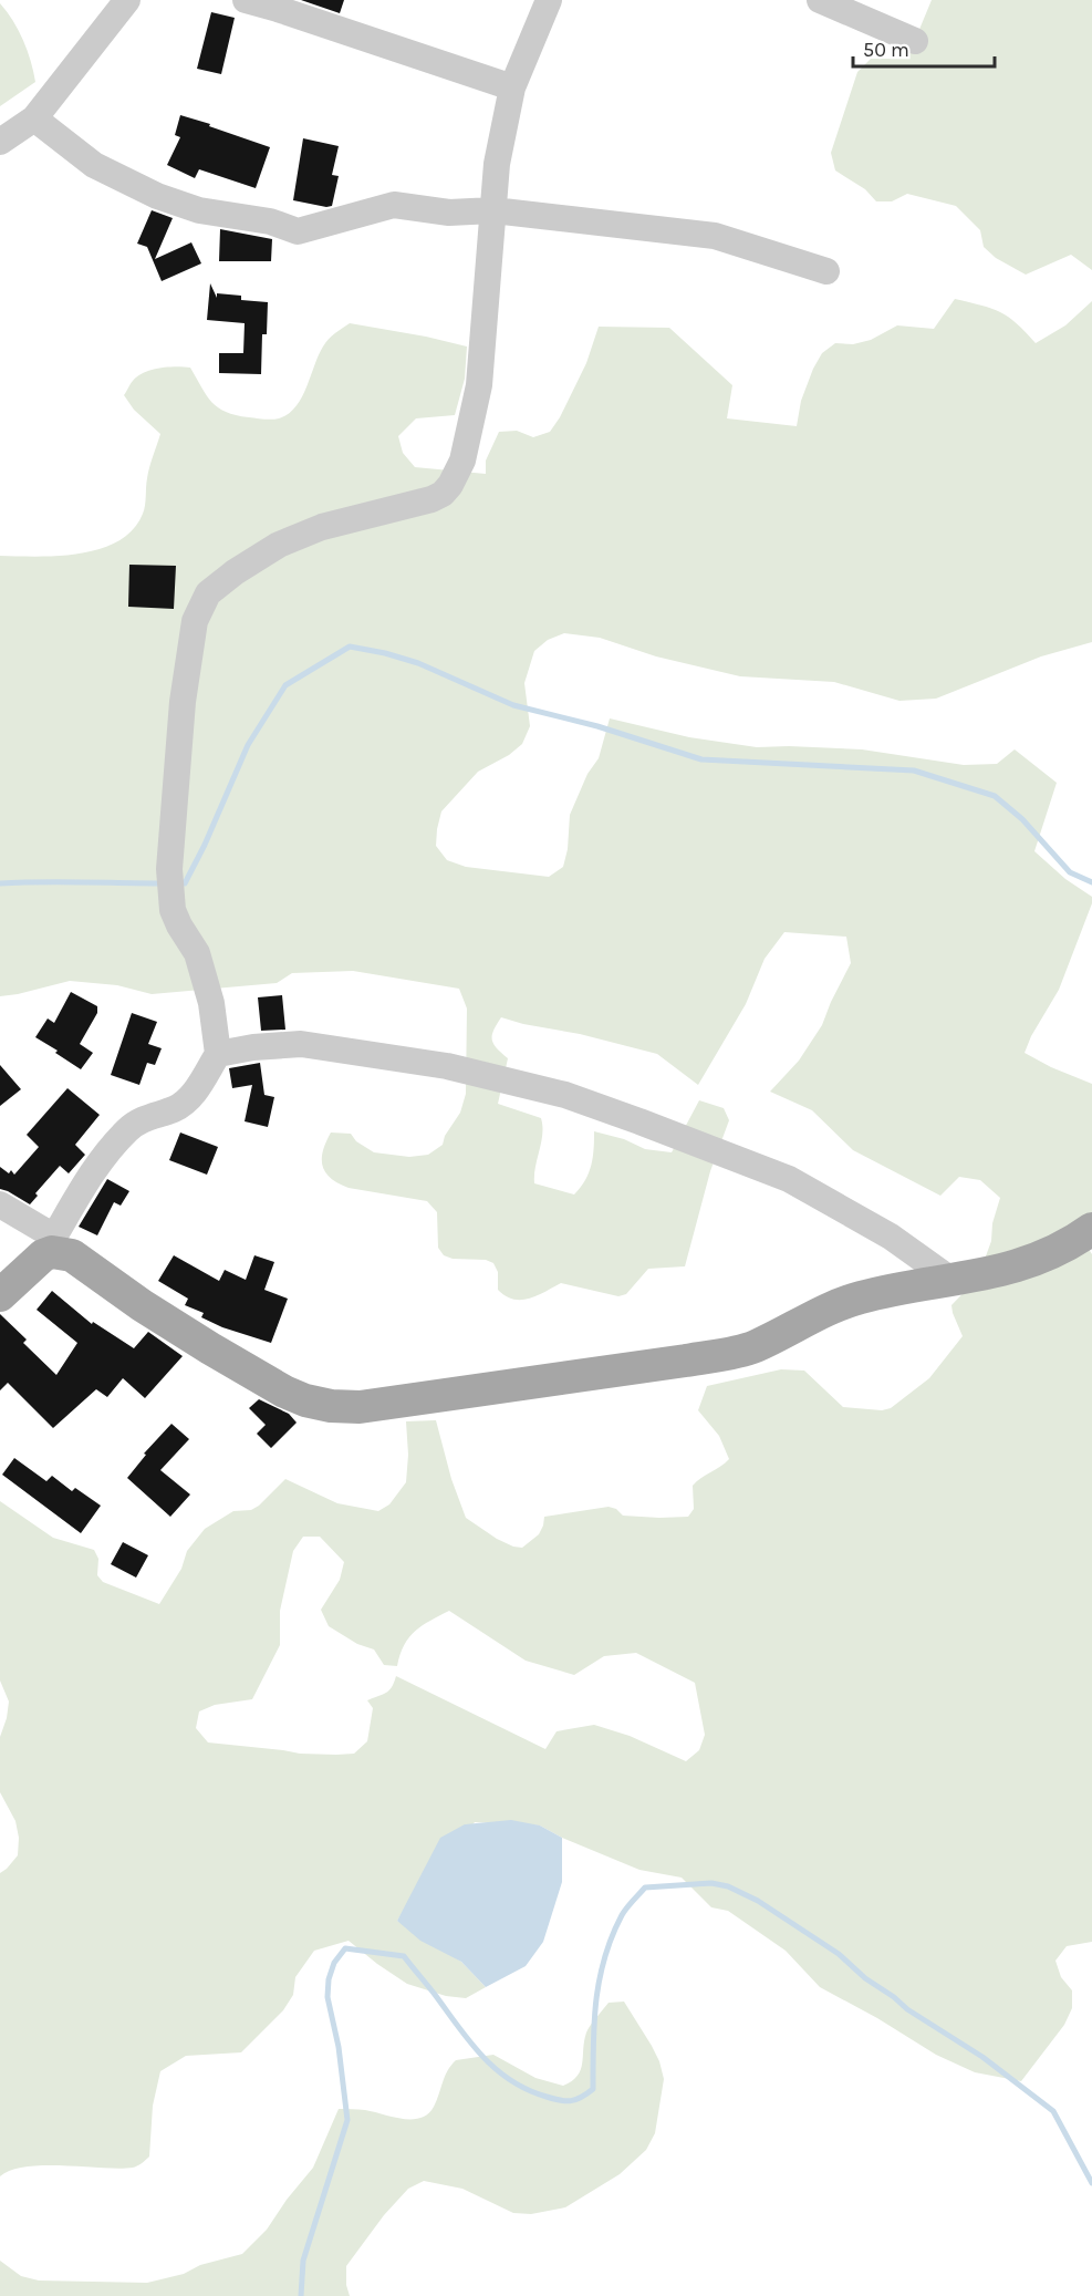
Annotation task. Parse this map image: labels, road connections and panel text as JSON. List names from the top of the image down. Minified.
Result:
{"scale_bar":"50 m"}
